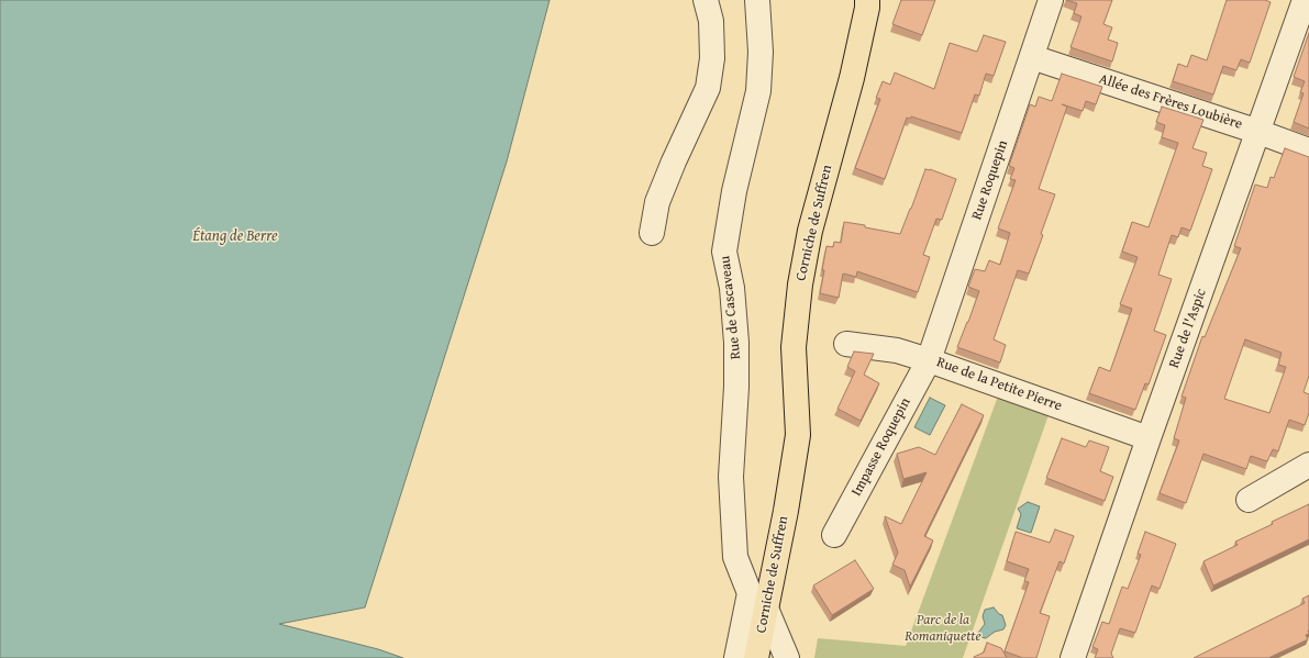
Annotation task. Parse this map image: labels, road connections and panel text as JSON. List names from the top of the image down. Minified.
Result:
{"streets":{"main road":["Corniche de Suffren"],"street":["Allée des Frères Loubière","Rue Roquepin","Rue de Cascaveau","Rue de l'Aspic","Rue de la Petite Pierre","Impasse Roquepin"]},"crossings":[["Allée des Frères Loubière","Rue Roquepin"],["Allée des Frères Loubière","Rue de l'Aspic"],["Rue Roquepin","Rue de la Petite Pierre"],["Rue Roquepin","Impasse Roquepin"],["Corniche de Suffren","Rue de Cascaveau"],["Rue de l'Aspic","Rue de la Petite Pierre"],["Rue de la Petite Pierre","Impasse Roquepin"]],"water":["Étang de Berre"],"parks":["Parc de la Romaniquette"]}
